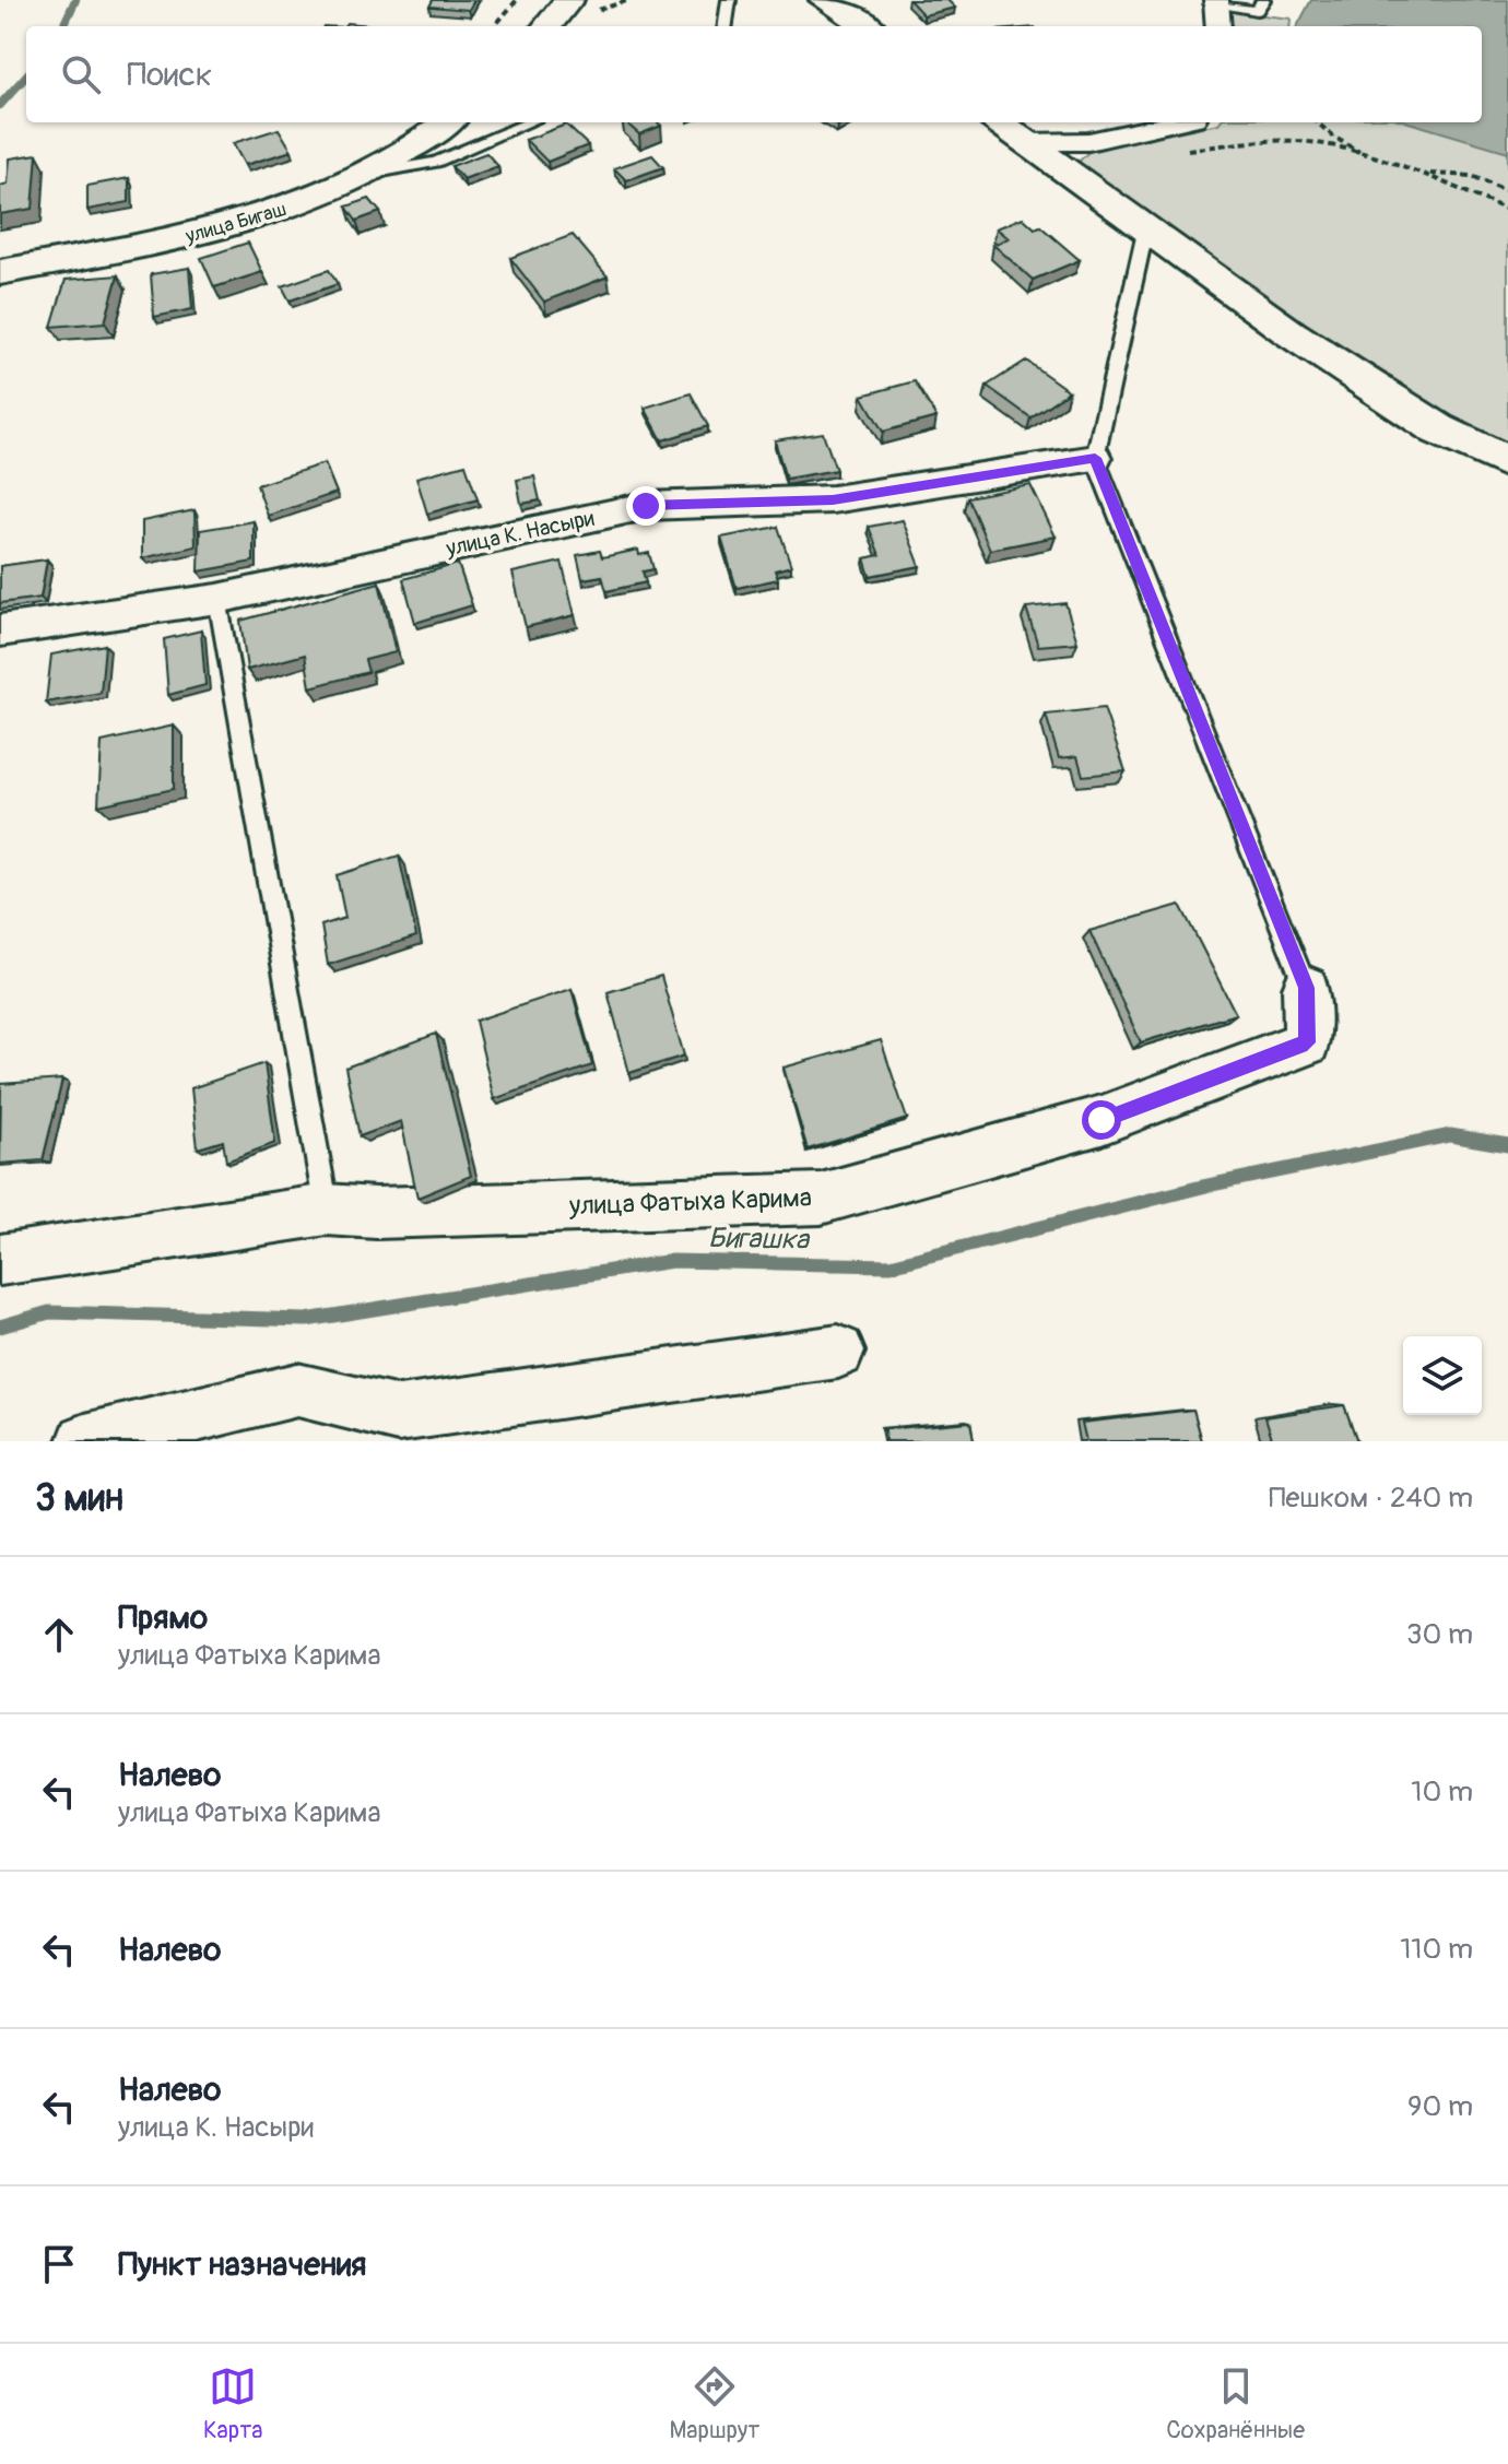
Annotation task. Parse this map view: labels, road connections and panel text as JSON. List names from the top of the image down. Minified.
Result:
{"streets":{"street":["улица Бигаш","улица К. Насыри","улица Фатыха Карима"]},"water":["Бигашка"],"page":{"search":"Поиск","heading":["3 мин","Пешком · 240 m"],"list":[["Прямо","улица Фатыха Карима","30 m"],["Налево","улица Фатыха Карима","10 m"],["Налево","110 m"],["Налево","улица К. Насыри","90 m"],"Пункт назначения"],"nav":["Карта","Маршрут","Сохранённые"]}}
